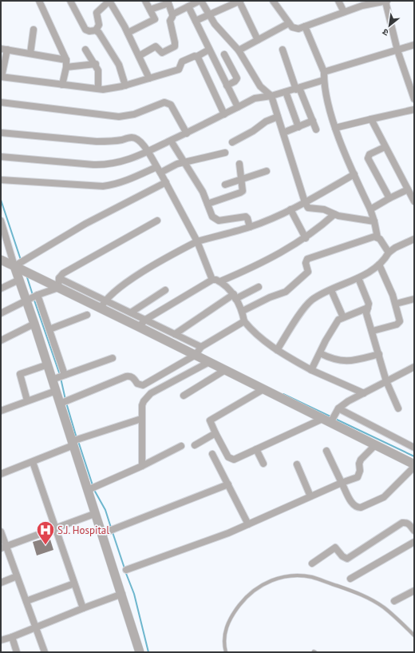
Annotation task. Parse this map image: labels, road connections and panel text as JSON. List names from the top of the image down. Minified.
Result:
{"places":{"hospital":["S.J. Hospital"]},"north":"bottom left"}
